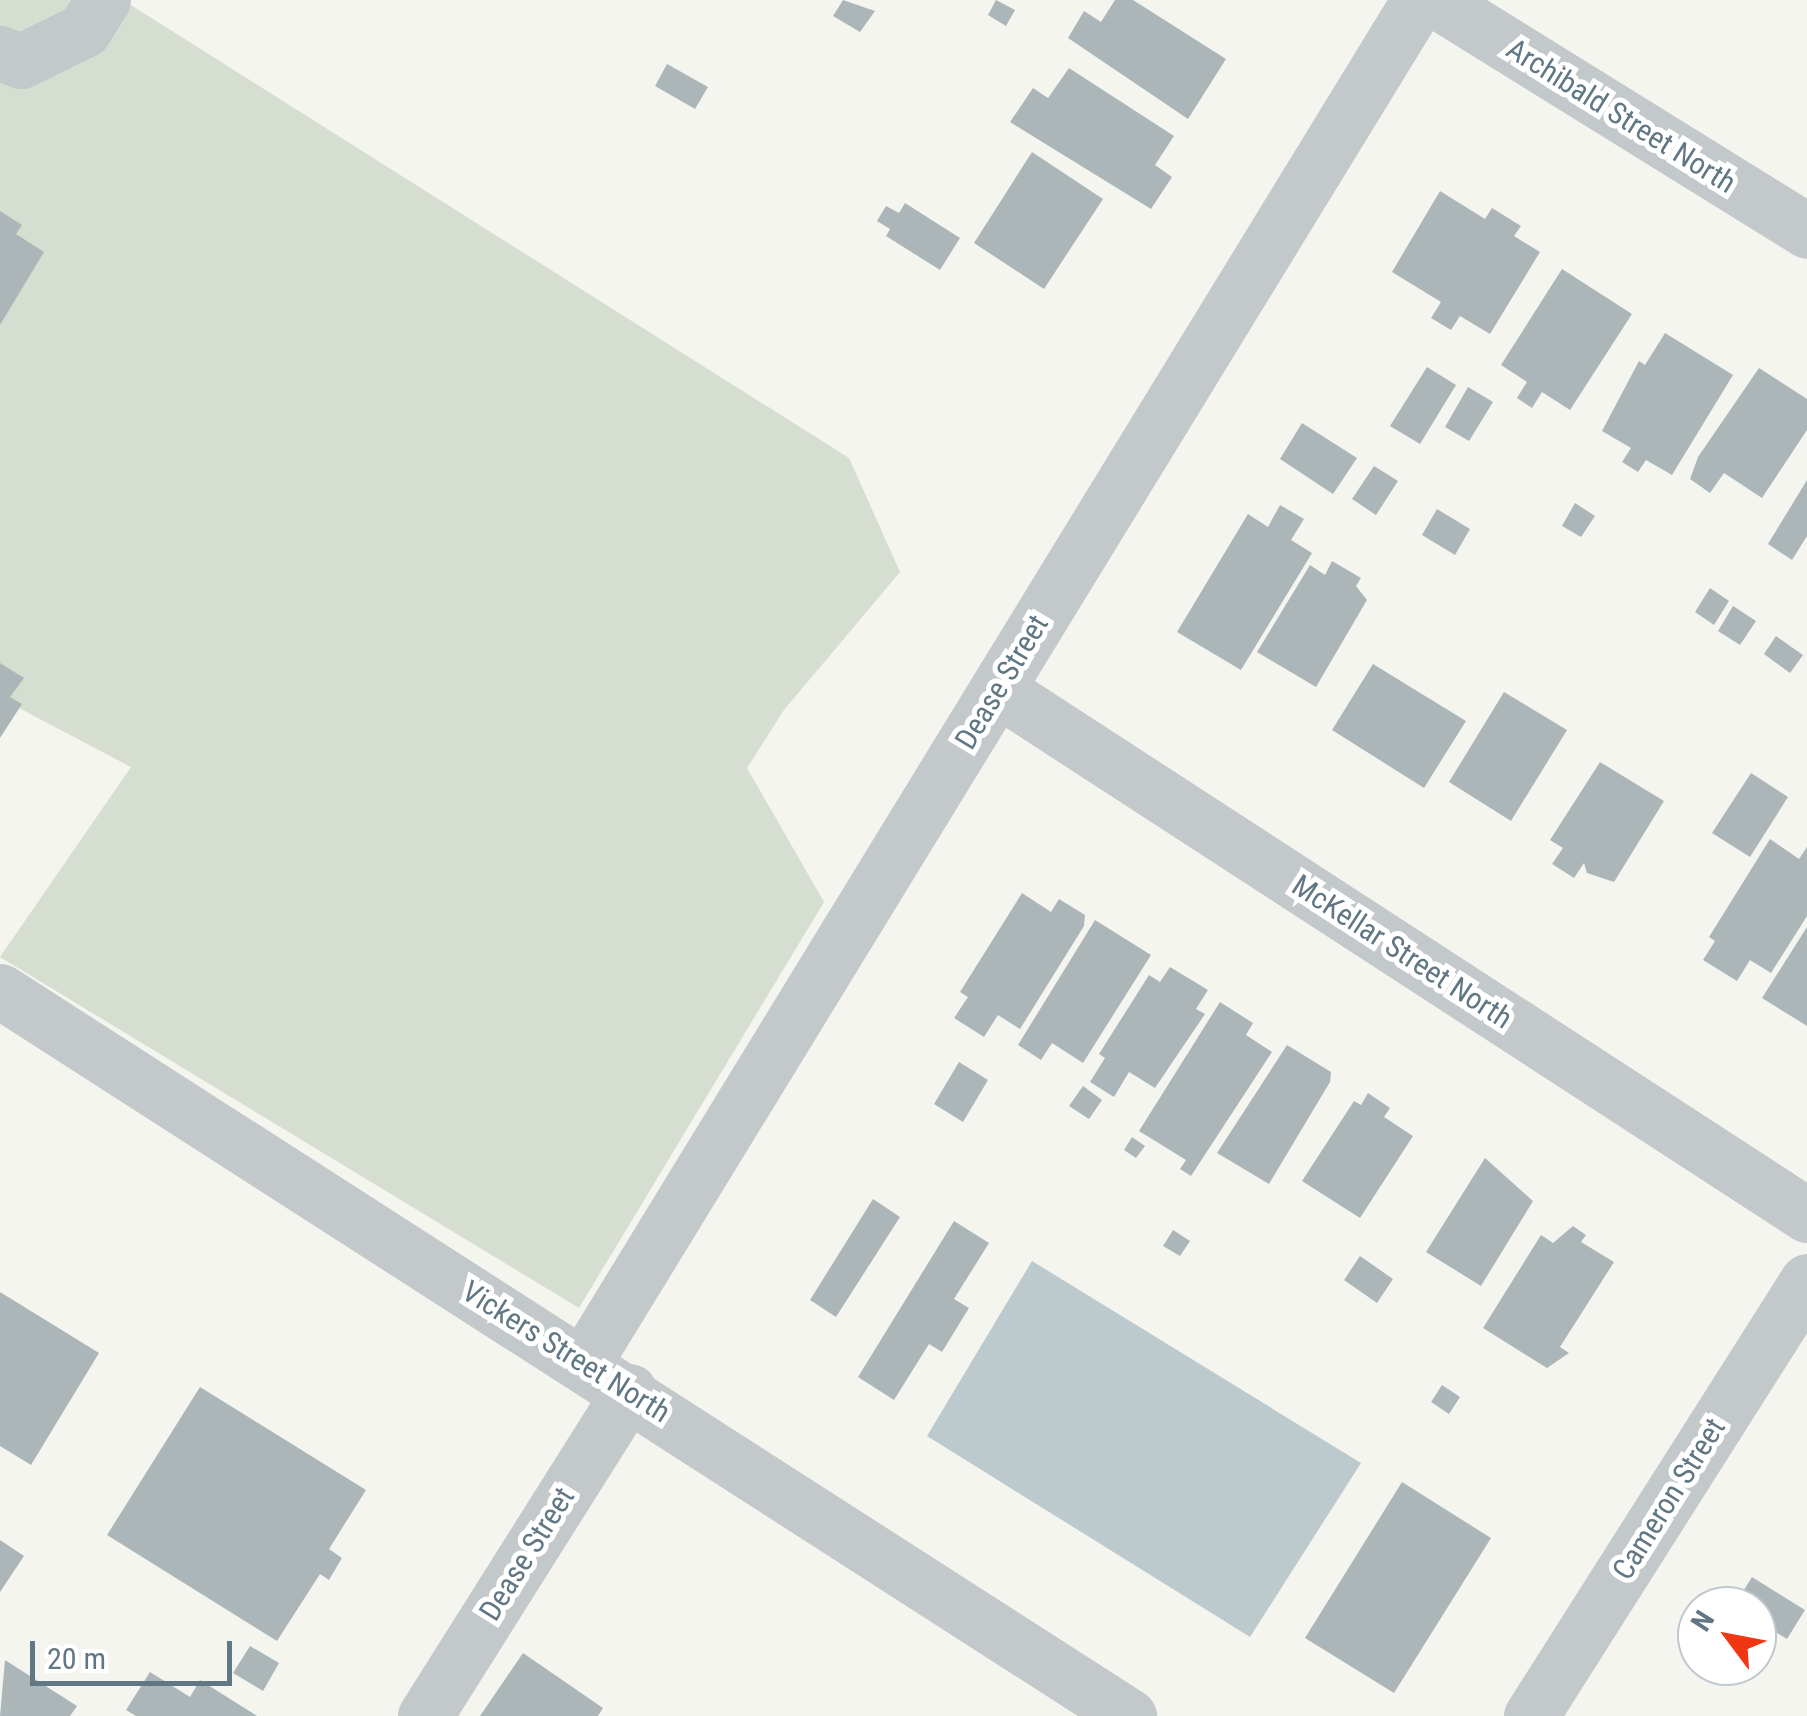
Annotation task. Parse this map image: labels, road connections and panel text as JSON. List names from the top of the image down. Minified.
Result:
{"streets":{"street":["Archibald Street North","Dease Street","McKellar Street North","Vickers Street North","Cameron Street"]},"crossings":[["Dease Street","McKellar Street North"],["Dease Street","Vickers Street North"]],"scale_bar":"20 m","north":"top left"}
